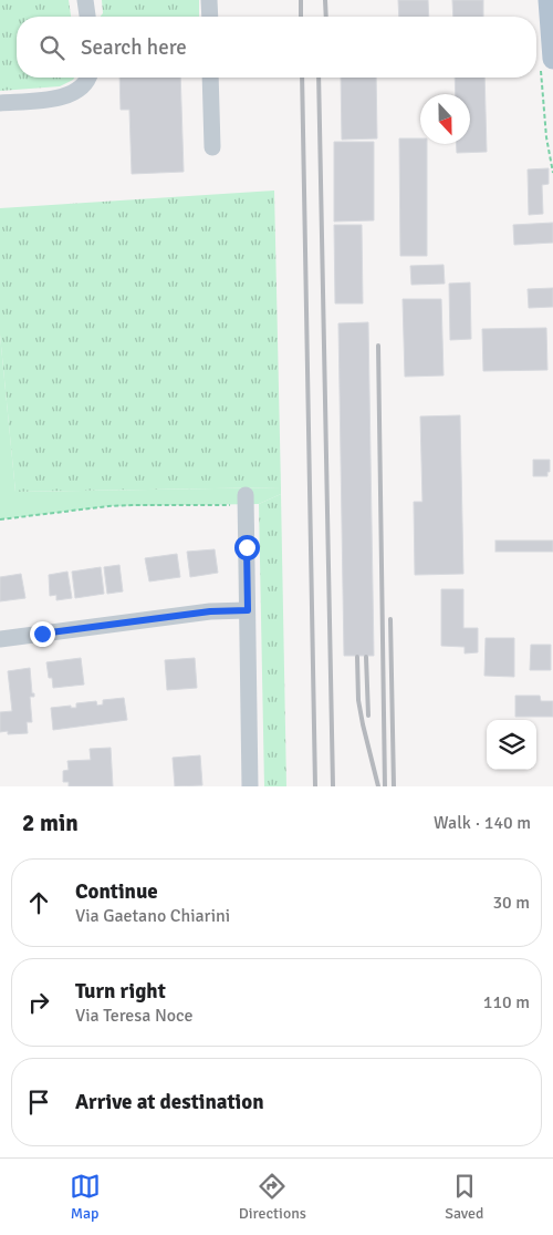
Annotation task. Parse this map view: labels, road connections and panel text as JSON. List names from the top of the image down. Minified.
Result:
{"north":"bottom","page":{"search":"Search here","heading":["2 min","Walk · 140 m"],"list":[["Continue","Via Gaetano Chiarini","30 m"],["Turn right","Via Teresa Noce","110 m"],"Arrive at destination"],"nav":["Map","Directions","Saved"]}}
